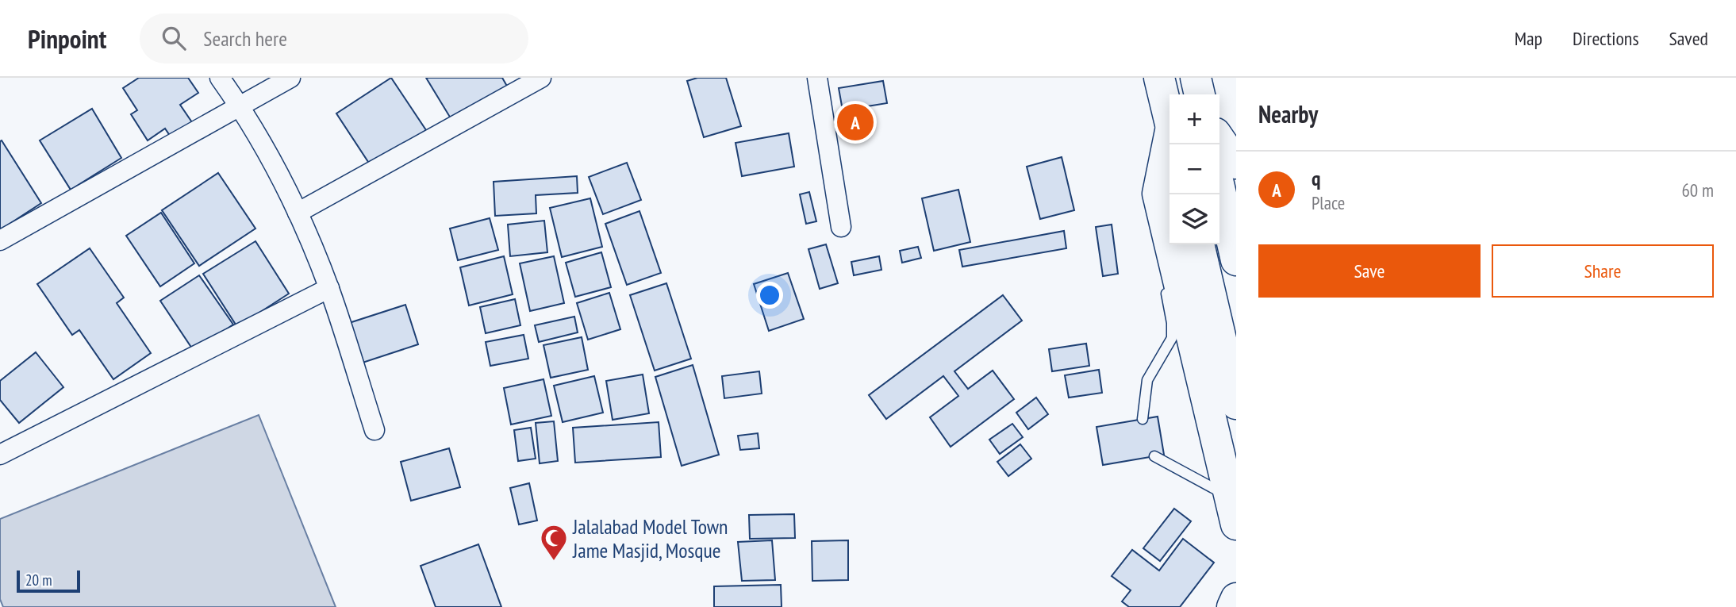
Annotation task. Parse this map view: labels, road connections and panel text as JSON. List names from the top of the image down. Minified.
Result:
{"places":{"mosque":["Jalalabad Model Town Jame Masjid, Mosque"]},"scale_bar":"20 m","page":{"header":"Pinpoint","search":"Search here","nav":["Map","Directions","Saved"],"heading":"Nearby","map_buttons":["+","−"],"pins":"A","list":[{"mark":"A","name":"q","note":"Place","value":"60 m"}],"buttons":["Save","Share"],"scale":"20 m"}}
